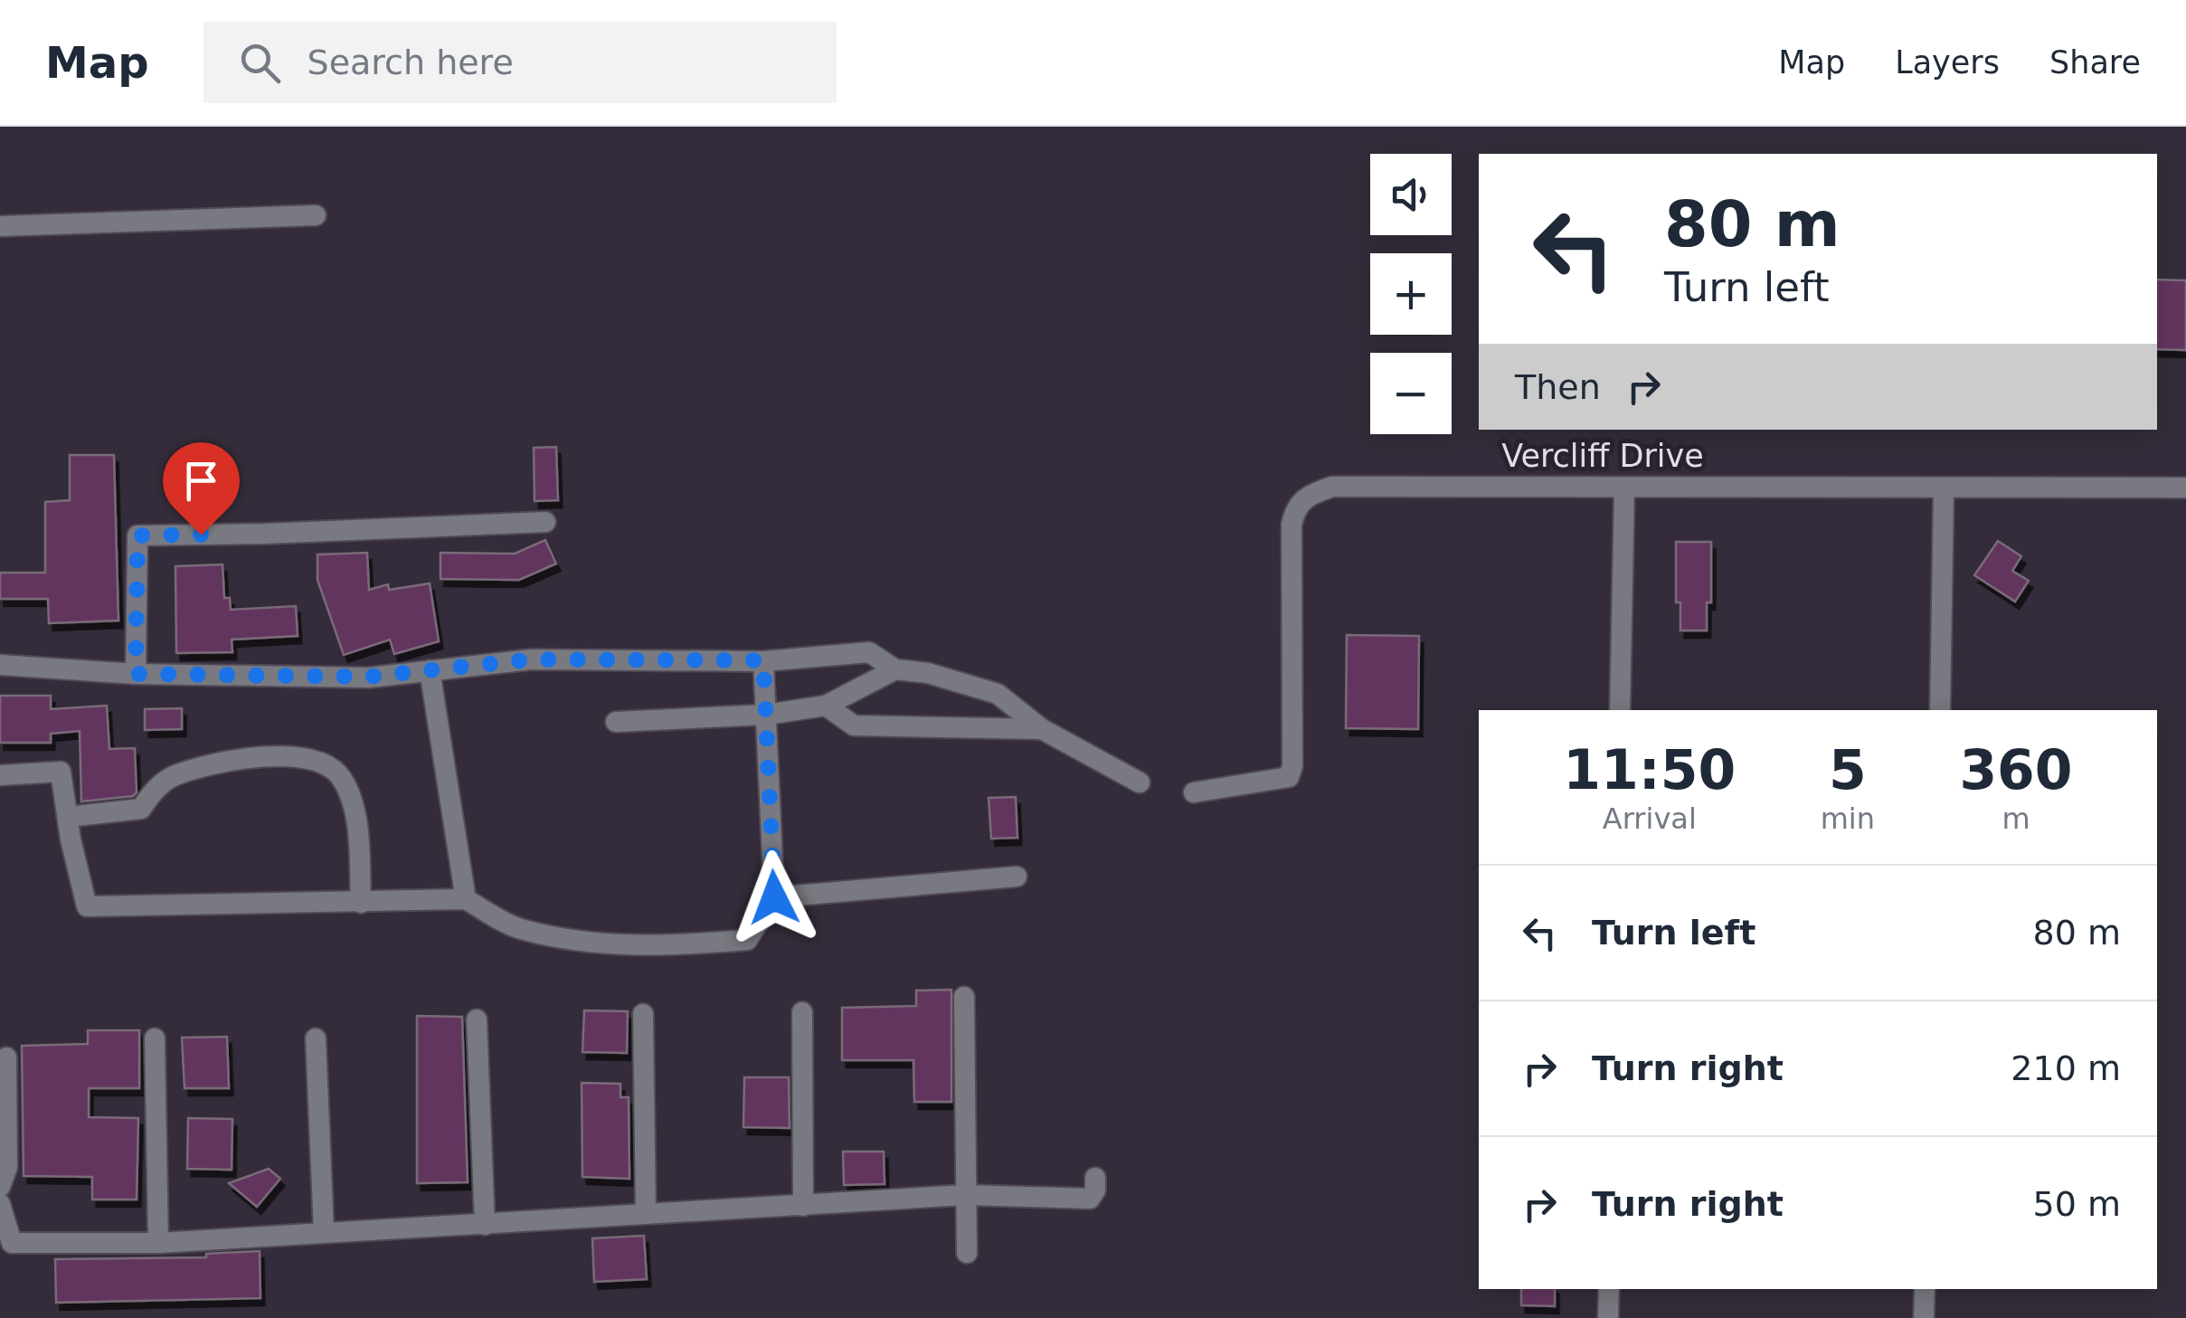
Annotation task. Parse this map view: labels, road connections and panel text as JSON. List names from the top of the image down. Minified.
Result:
{"streets":{"street":["Vercliff Drive"]},"page":{"header":"Map","search":"Search here","nav":["Map","Layers","Share"],"map_buttons":["+","−"],"turn":["80 m","Turn left"],"then":"Then","eta":["11:50","Arrival","5","min","360","m"],"list":[{"name":"Turn left","value":"80 m"},{"name":"Turn right","value":"210 m"},{"name":"Turn right","value":"50 m"}]}}
